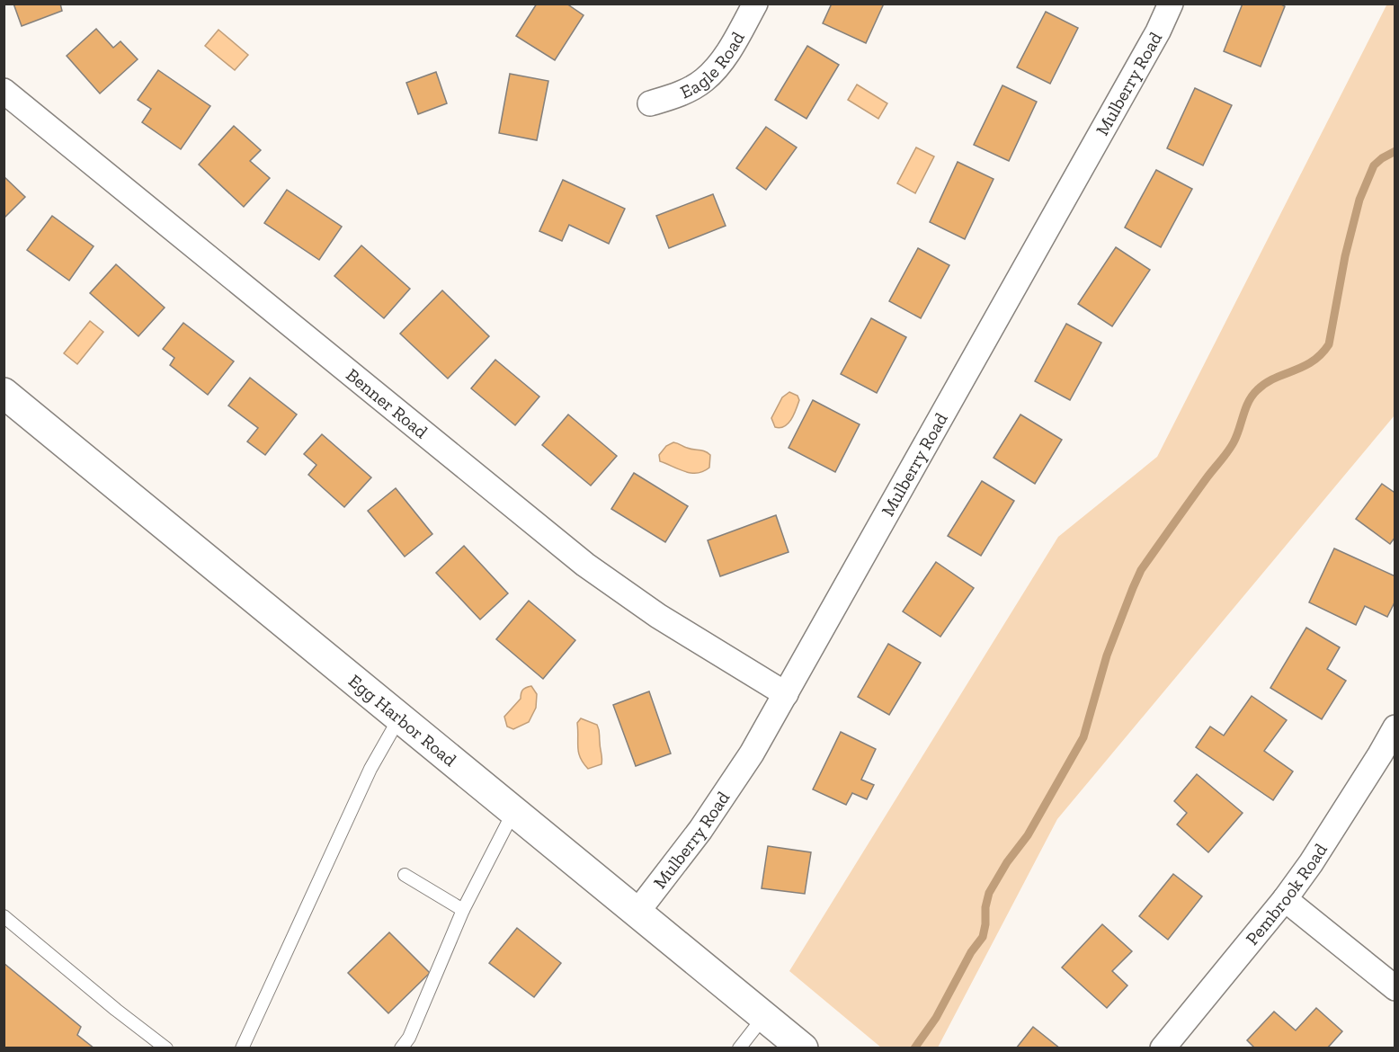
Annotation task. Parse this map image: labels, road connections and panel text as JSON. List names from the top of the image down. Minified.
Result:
{"streets":{"main road":["Egg Harbor Road"],"street":["Eagle Road","Mulberry Road","Benner Road","Pembrook Road"]},"crossings":[["Mulberry Road","Benner Road"],["Mulberry Road","Egg Harbor Road"]]}
